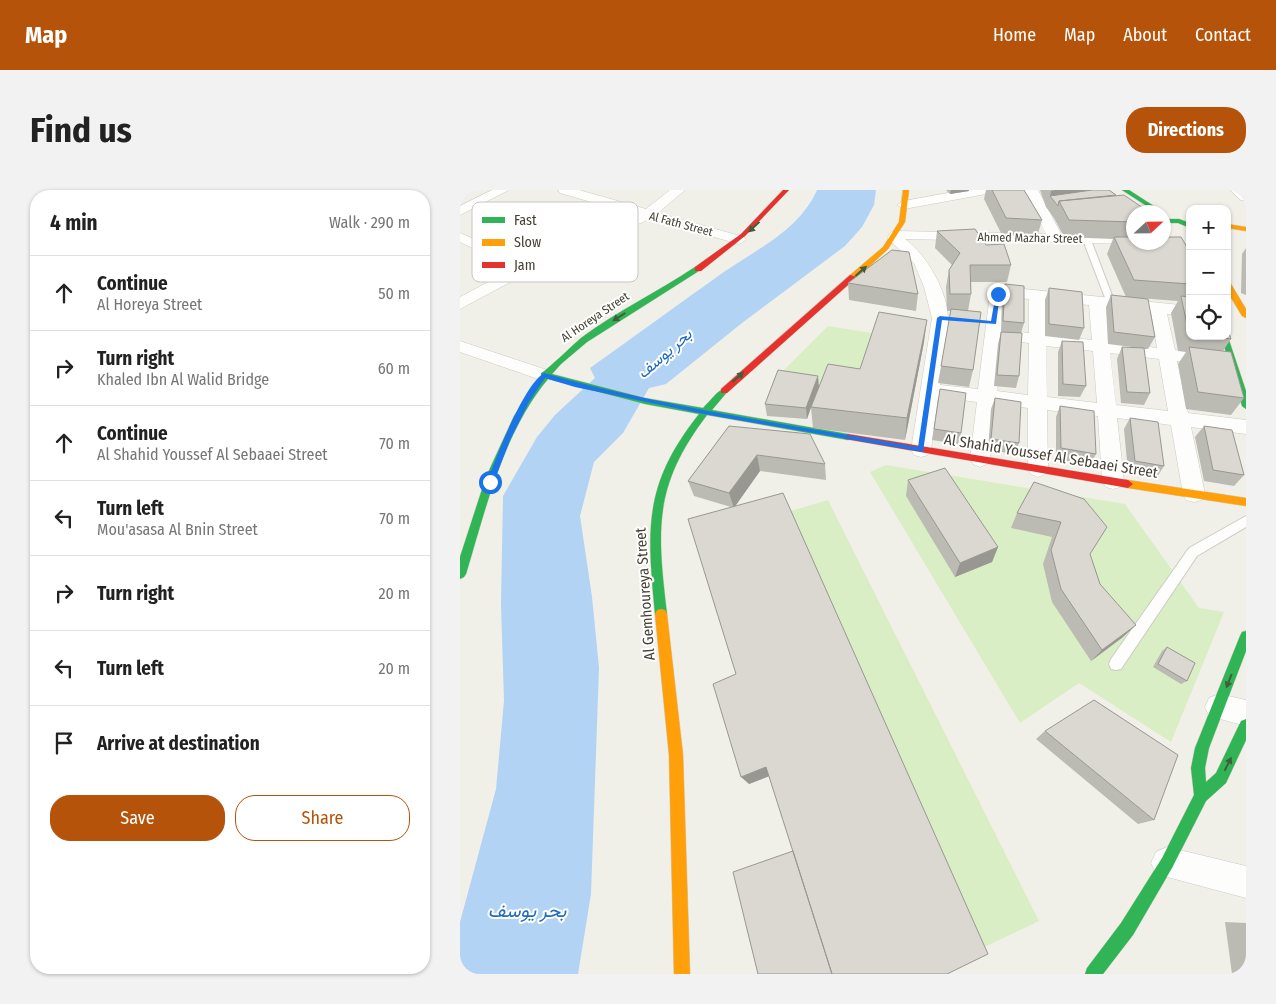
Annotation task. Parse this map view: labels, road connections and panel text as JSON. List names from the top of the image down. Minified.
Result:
{"streets":{"main road":["Al Horeya Street","Al Shahid Youssef Al Sebaaei Street","Al Gemhoureya Street"],"street":["Al Fath Street","Ahmed Mazhar Street"]},"crossings":[["Al Fath Street","Al Horeya Street"],["Ahmed Mazhar Street","Al Gemhoureya Street"],["Al Horeya Street","Al Shahid Youssef Al Sebaaei Street"],["Al Shahid Youssef Al Sebaaei Street","Al Gemhoureya Street"]],"one_way":["Al Horeya Street"],"water":["بحر يوسف"],"legend":["Fast","Slow","Jam"],"north":"right","page":{"header":"Map","nav":["Home","Map","About","Contact"],"buttons":["Directions",["Save","Share"]],"title":"Find us","heading":["4 min","Walk · 290 m"],"map_buttons":["+","−"],"list":[["Continue","Al Horeya Street","50 m"],["Turn right","Khaled Ibn Al Walid Bridge","60 m"],["Continue","Al Shahid Youssef Al Sebaaei Street","70 m"],["Turn left","Mou'asasa Al Bnin Street","70 m"],["Turn right","20 m"],["Turn left","20 m"],"Arrive at destination"]}}
